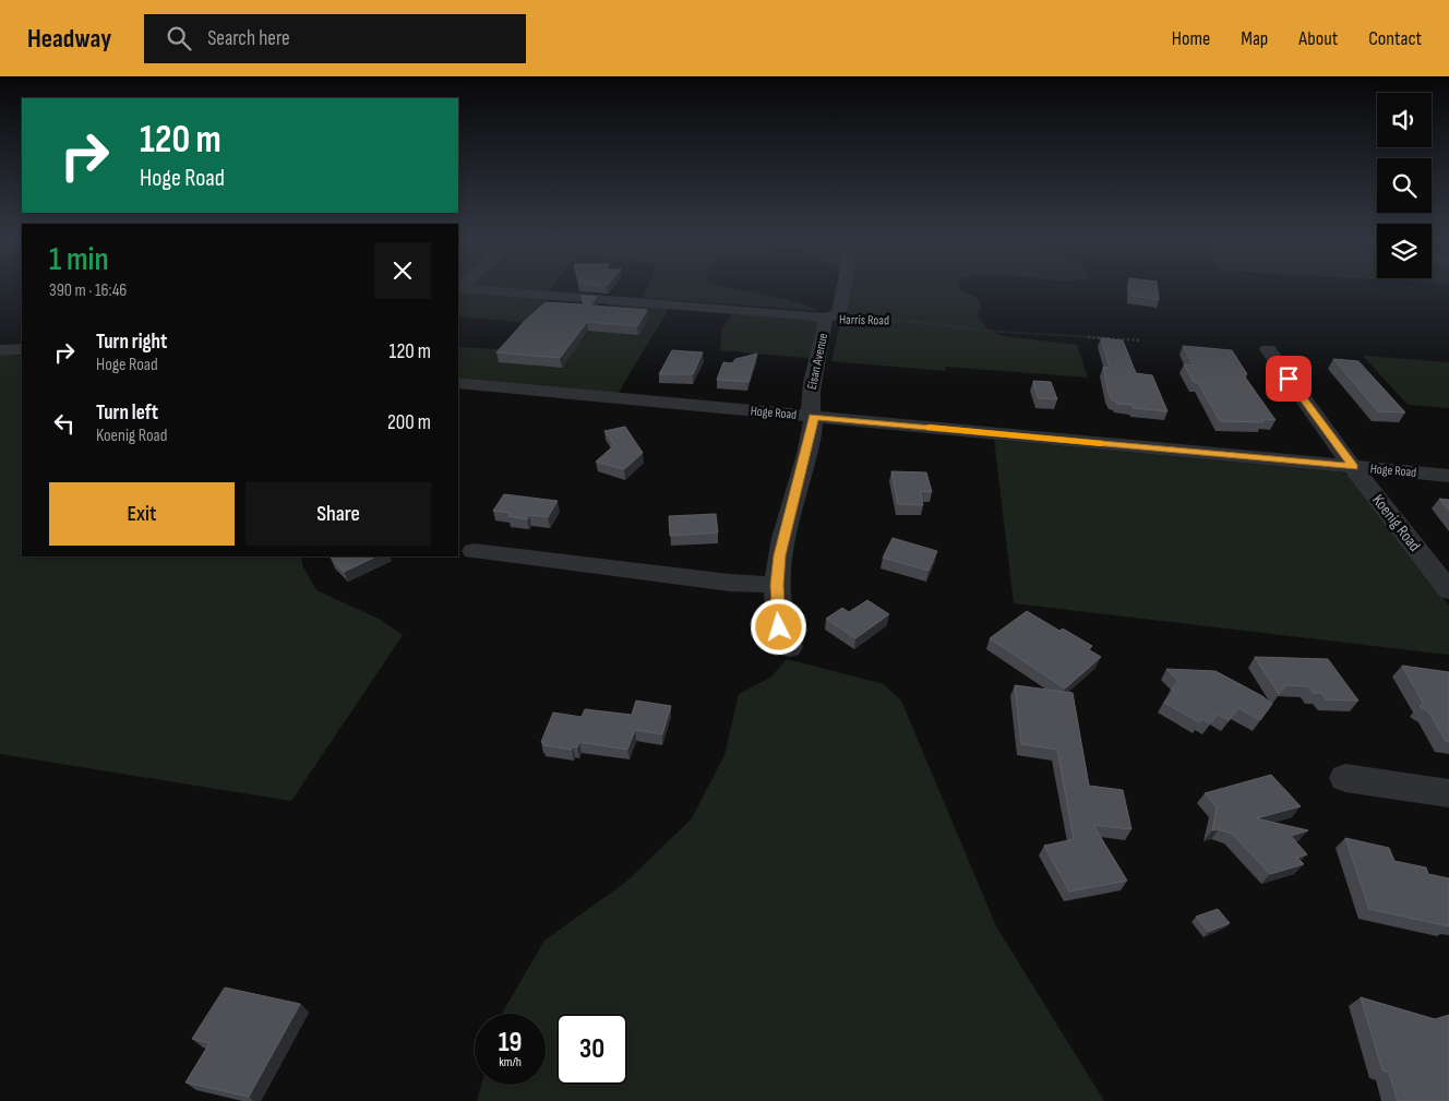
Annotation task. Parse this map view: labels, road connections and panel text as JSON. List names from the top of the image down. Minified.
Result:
{"streets":{"street":["Harris Road","Eisan Avenue","Hoge Road","Koenig Road"]},"crossings":[["Harris Road","Eisan Avenue"],["Eisan Avenue","Hoge Road"],["Hoge Road","Koenig Road"]],"page":{"header":"Headway","search":"Search here","nav":["Home","Map","About","Contact"],"turn":["120 m","Hoge Road"],"heading":["1 min","390 m · 16:46"],"list":[{"name":"Turn right","note":"Hoge Road","value":"120 m"},{"name":"Turn left","note":"Koenig Road","value":"200 m"}],"buttons":["Exit","Share"],"speed":"19 km/h","limit":"30"}}
